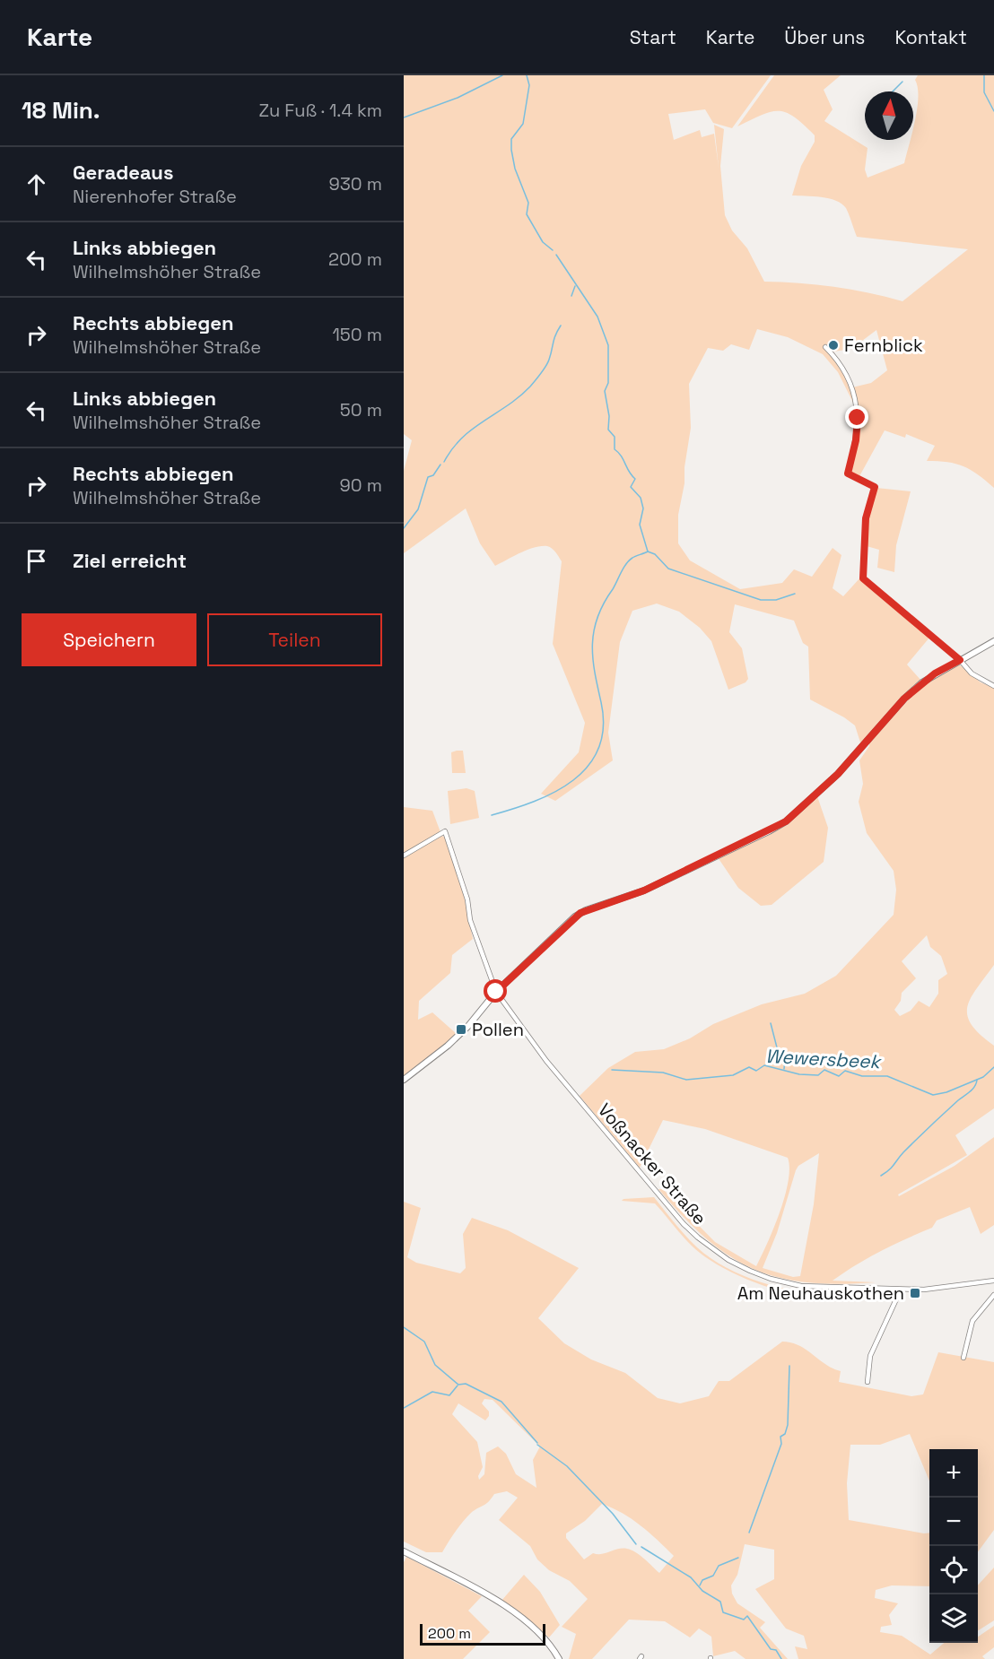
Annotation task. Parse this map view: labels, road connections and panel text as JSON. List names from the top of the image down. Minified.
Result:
{"streets":{"street":["Voßnacker Straße"]},"water":["Wewersbeek"],"places":{"other":["Fernblick"],"transit":["Pollen","Am Neuhauskothen"]},"scale_bar":"200 m","north":"top","page":{"header":"Karte","nav":["Start","Karte","Über uns","Kontakt"],"heading":["18 Min.","Zu Fuß · 1.4 km"],"list":[["Geradeaus","Nierenhofer Straße","930 m"],["Links abbiegen","Wilhelmshöher Straße","200 m"],["Rechts abbiegen","Wilhelmshöher Straße","150 m"],["Links abbiegen","Wilhelmshöher Straße","50 m"],["Rechts abbiegen","Wilhelmshöher Straße","90 m"],"Ziel erreicht"],"buttons":["Speichern","Teilen"],"map_buttons":["+","−"],"scale":"200 m"}}
